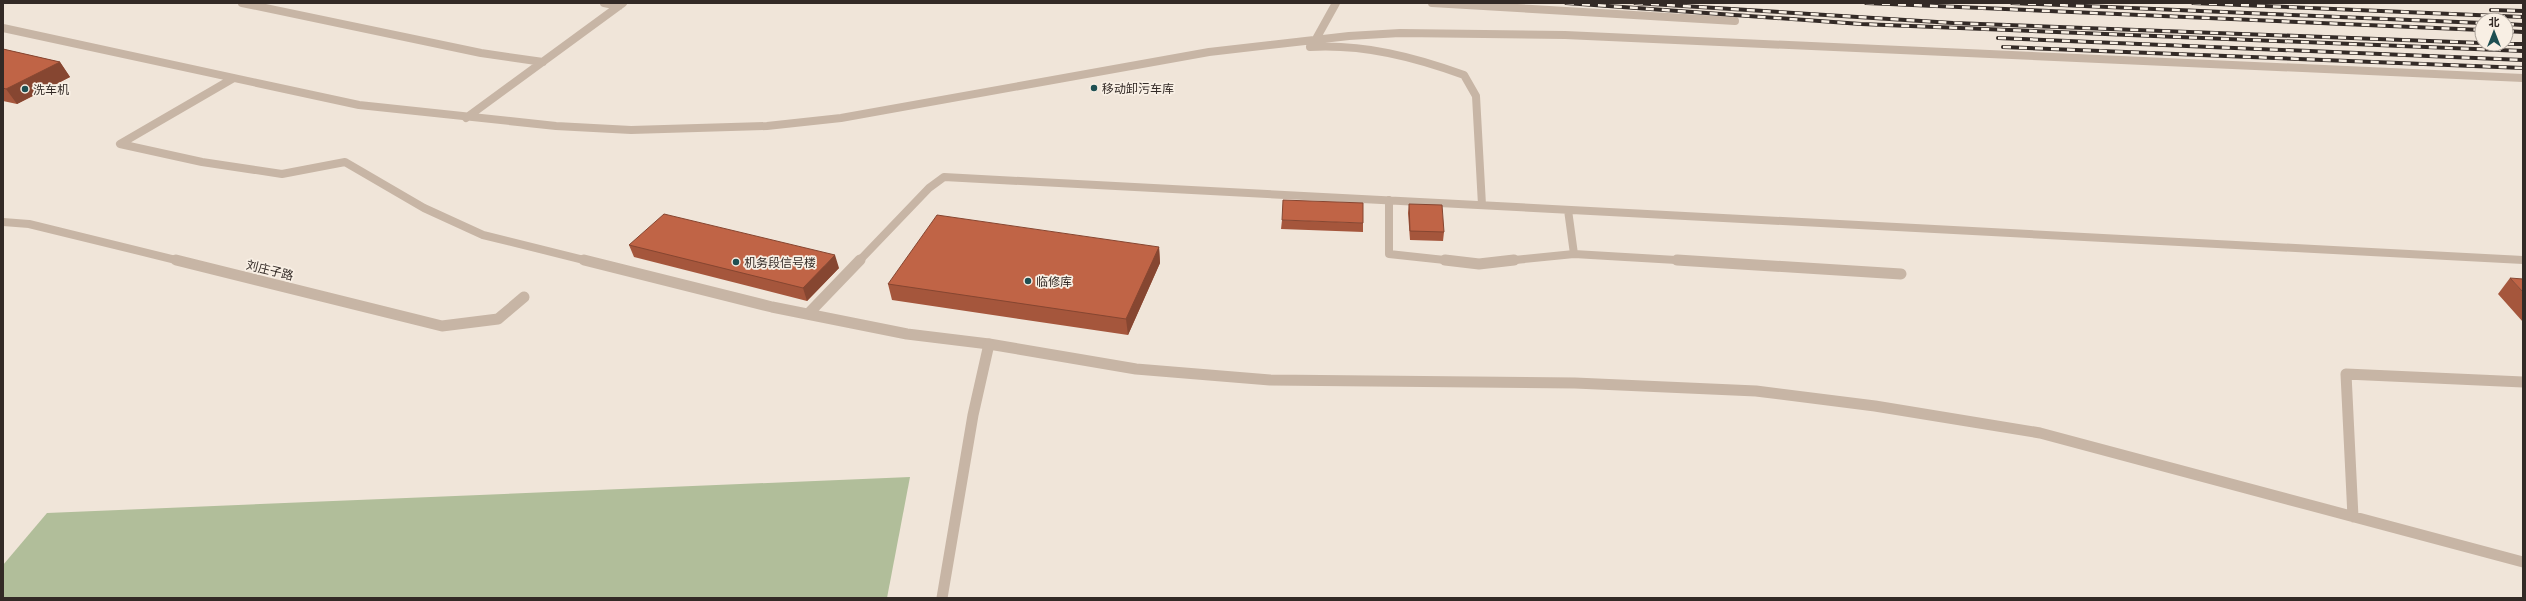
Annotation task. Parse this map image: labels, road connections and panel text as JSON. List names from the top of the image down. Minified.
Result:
{"streets":{"street":["刘庄子路"]},"places":["移动卸污车库","洗车机","机务段信号楼","临修库"],"north":"top"}
